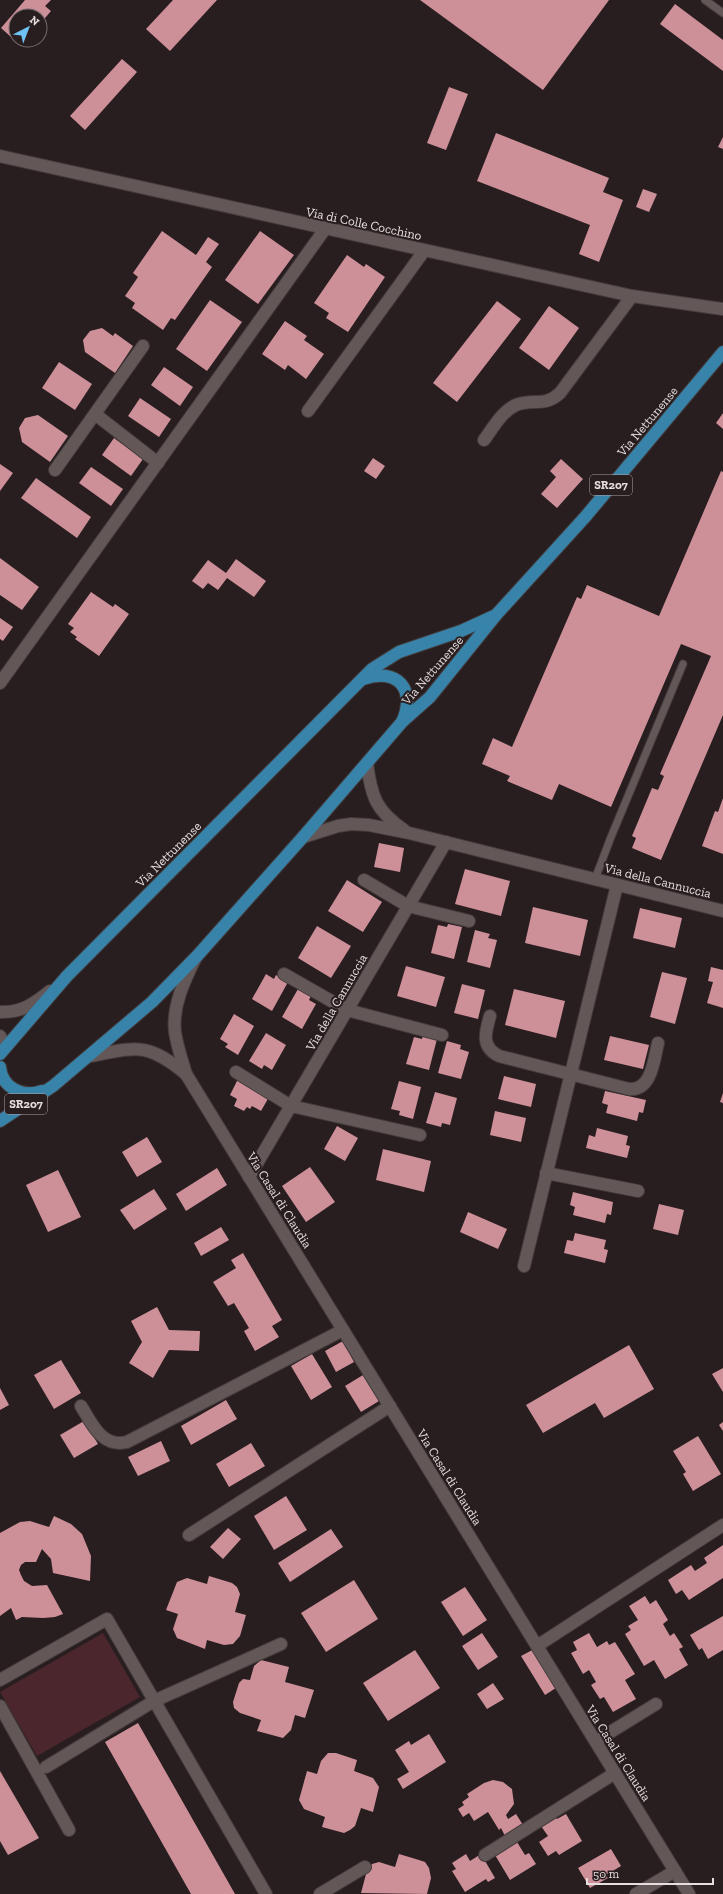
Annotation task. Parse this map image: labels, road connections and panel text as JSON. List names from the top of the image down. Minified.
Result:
{"streets":{"main road":["Via Nettunense","SR207"],"street":["Via di Colle Cocchino","Via della Cannuccia","Via Casal di Claudia"]},"crossings":[["Via Nettunense","Via della Cannuccia"],["Via Nettunense","Via Casal di Claudia"],["Via della Cannuccia","Via Casal di Claudia"]],"scale_bar":"50 m","north":"top right"}
